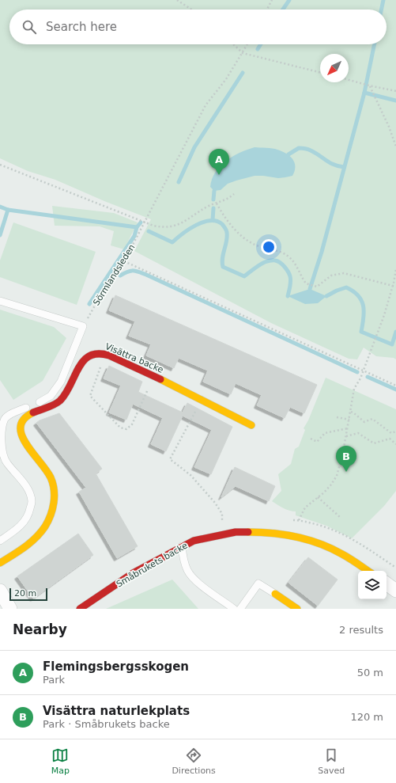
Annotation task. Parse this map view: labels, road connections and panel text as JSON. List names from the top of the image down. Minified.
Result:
{"streets":{"street":["Visättra backe","Småbrukets backe"],"path":["Sörmlandsleden"]},"scale_bar":"20 m","north":"bottom left","page":{"search":"Search here","pins":["A","B"],"scale":"20 m","heading":["Nearby","2 results"],"list":[{"mark":"A","name":"Flemingsbergsskogen","note":"Park","value":"50 m"},{"mark":"B","name":"Visättra naturlekplats","note":"Park · Småbrukets backe","value":"120 m"}],"nav":["Map","Directions","Saved"]}}
